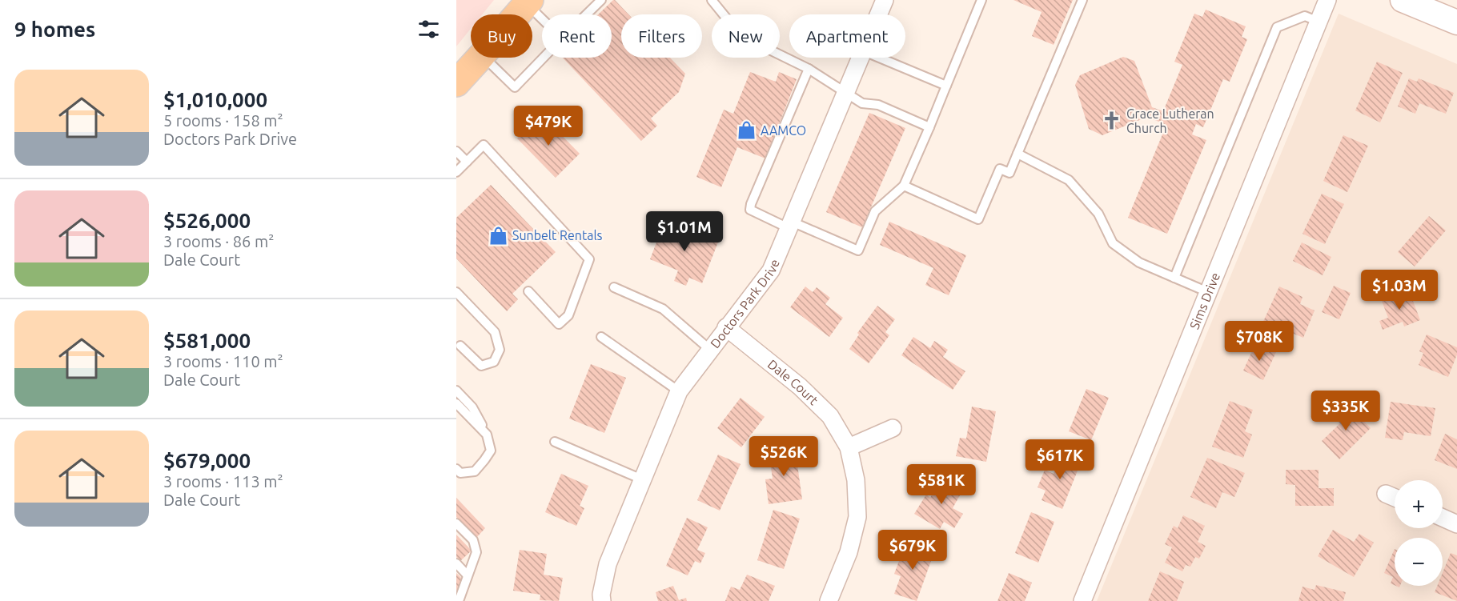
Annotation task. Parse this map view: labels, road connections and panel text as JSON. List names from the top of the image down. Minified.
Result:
{"streets":{"street":["Sims Drive","Doctors Park Drive","Dale Court"]},"crossings":[["Doctors Park Drive","Dale Court"]],"places":{"church":["Grace Lutheran Church"],"shop":["AAMCO","Sunbelt Rentals"]},"page":{"heading":"9 homes","chip":["Buy","Rent","Filters","New","Apartment"],"list":[{"name":"$1,010,000","note":"5 rooms · 158 m² · Doctors Park Drive"},{"name":"$526,000","note":"3 rooms · 86 m² · Dale Court"},{"name":"$581,000","note":"3 rooms · 110 m² · Dale Court"},{"name":"$679,000","note":"3 rooms · 113 m² · Dale Court"}],"price":["$479K","$1.01M","$1.03M","$708K","$335K","$526K","$617K","$581K","$679K"],"map_buttons":["+","−"]}}
